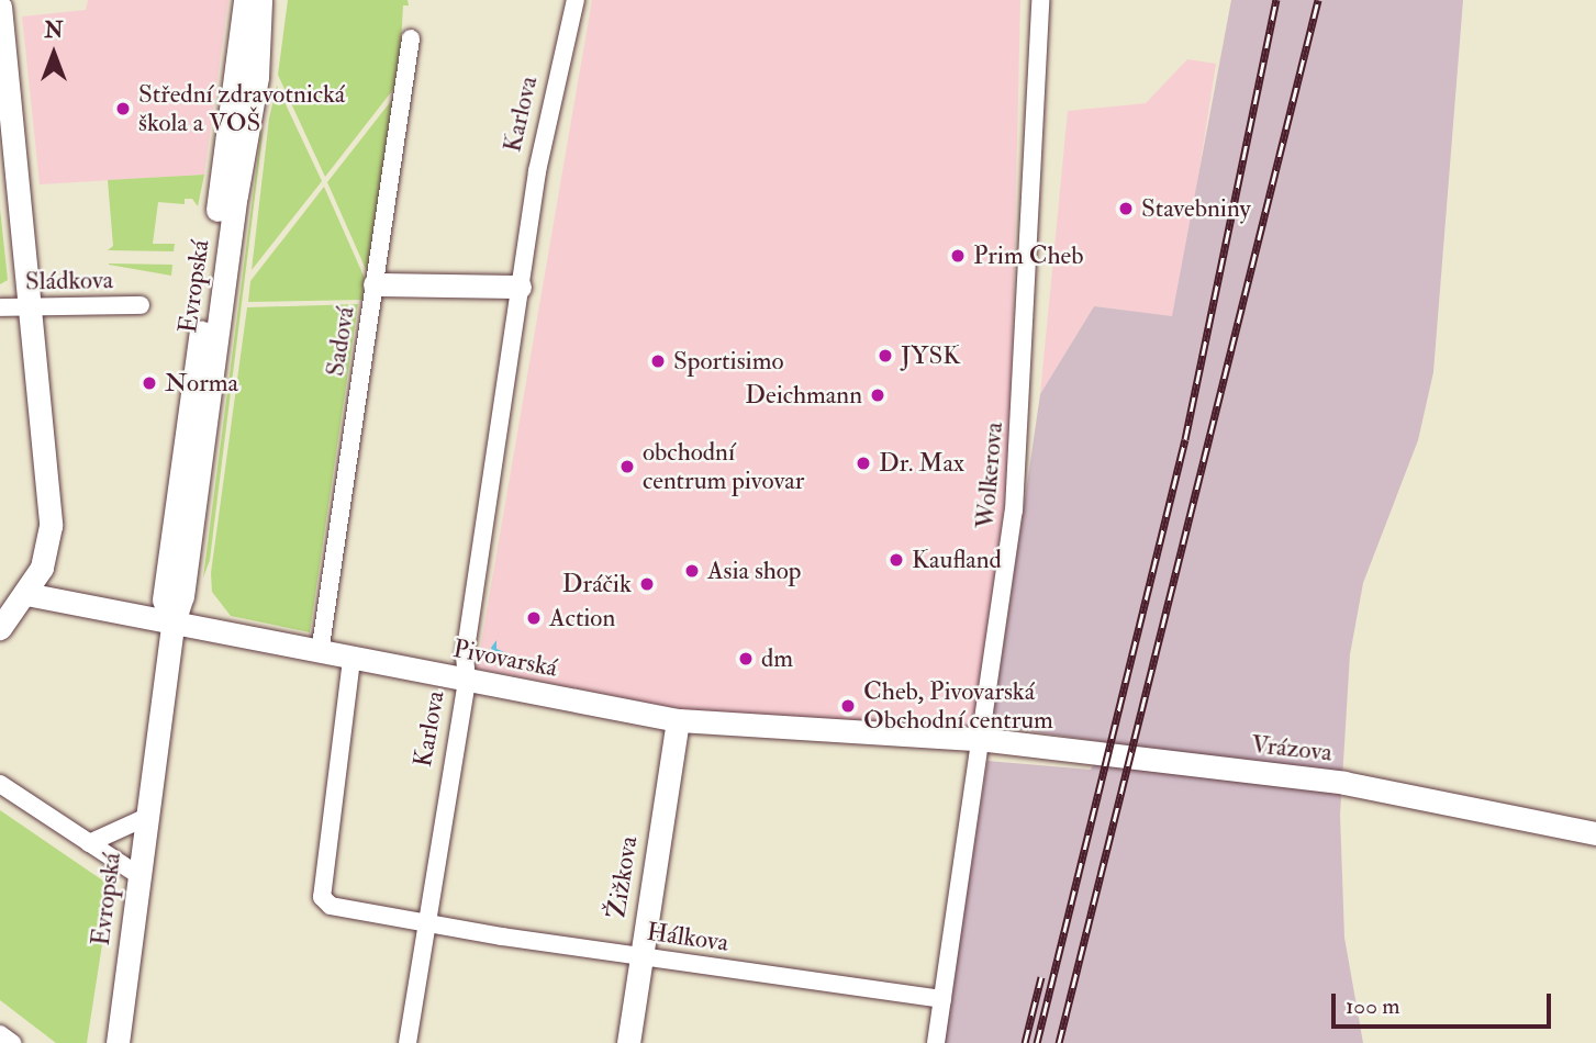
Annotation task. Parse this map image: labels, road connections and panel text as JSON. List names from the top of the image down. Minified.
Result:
{"streets":{"street":["Karlova","Sládkova","Evropská","Sadová","Wolkerova","Pivovarská","Vrázova","Žižkova","Hálkova"]},"crossings":[["Karlova","Pivovarská"],["Karlova","Hálkova"],["Evropská","Pivovarská"],["Sadová","Pivovarská"],["Wolkerova","Pivovarská"],["Wolkerova","Vrázova"],["Wolkerova","Hálkova"],["Pivovarská","Vrázova"],["Pivovarská","Žižkova"],["Žižkova","Hálkova"]],"places":["Střední zdravotnická škola a VOŠ","Stavebniny","Prim Cheb","JYSK","Sportisimo","Norma","Deichmann","Dr. Max","obchodní centrum pivovar","Kaufland","Asia shop","Dráčik","Action","dm","Cheb, Pivovarská Obchodní centrum"],"scale_bar":"100 m","north":"top"}
